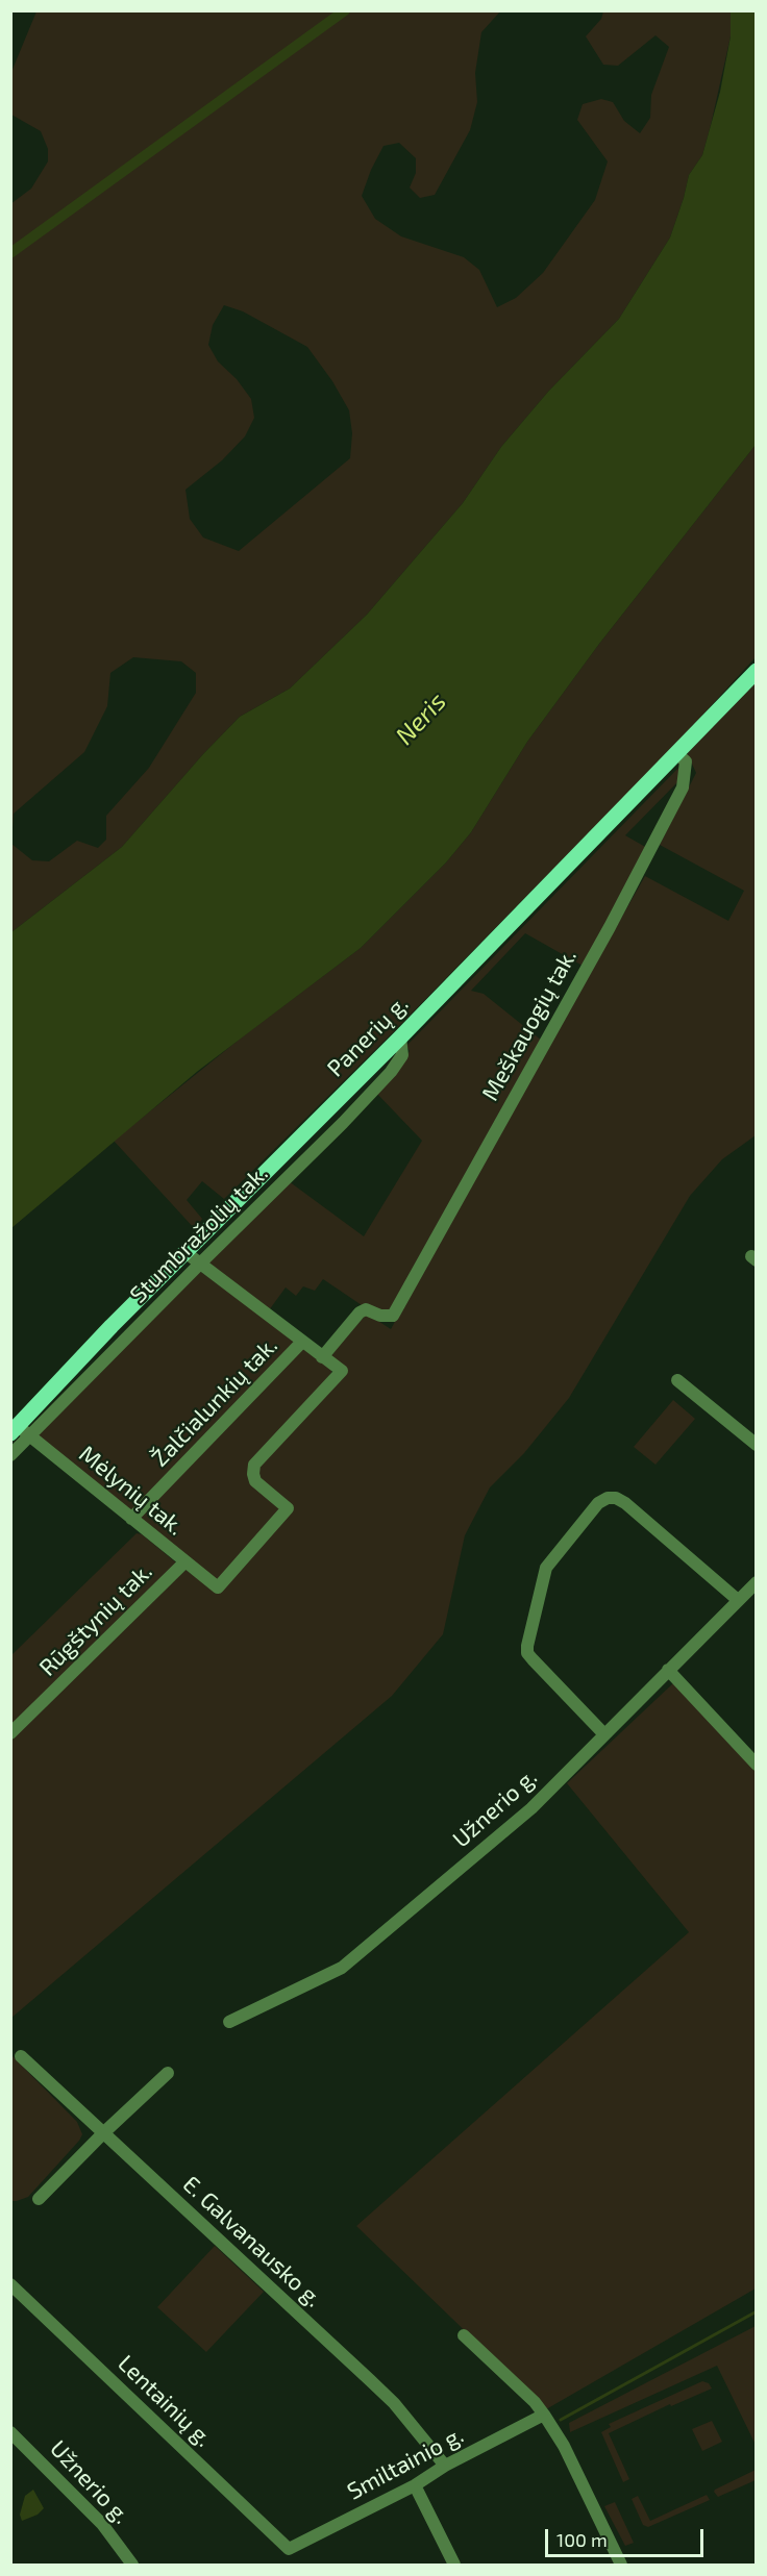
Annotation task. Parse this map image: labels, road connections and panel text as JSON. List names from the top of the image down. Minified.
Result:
{"streets":{"main road":["Panerių g."],"street":["Meškauogių tak.","Stumbražolių tak.","Žalčialunkių tak.","Mėlynių tak.","Rūgštynių tak.","Užnerio g.","E. Galvanausko g.","Lentainių g.","Smiltainio g."]},"crossings":[["Meškauogių tak.","Panerių g."],["Meškauogių tak.","Mėlynių tak."],["Panerių g.","Stumbražolių tak."],["Panerių g.","Mėlynių tak."],["Stumbražolių tak.","Mėlynių tak."],["Žalčialunkių tak.","Mėlynių tak."],["Mėlynių tak.","Rūgštynių tak."],["E. Galvanausko g.","Smiltainio g."],["Lentainių g.","Smiltainio g."]],"water":["Neris"],"scale_bar":"100 m"}
